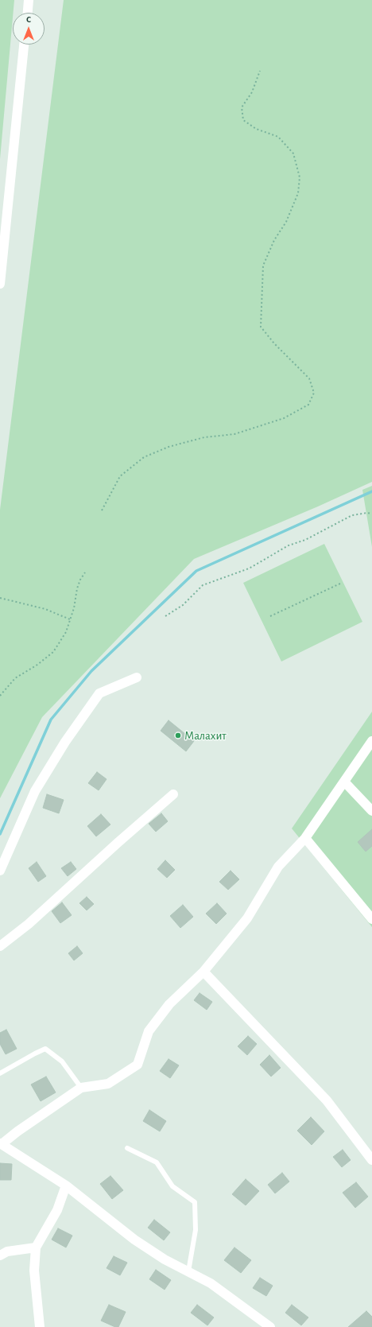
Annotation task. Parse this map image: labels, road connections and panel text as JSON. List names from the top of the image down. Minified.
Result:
{"places":["Малахит"],"north":"top"}
